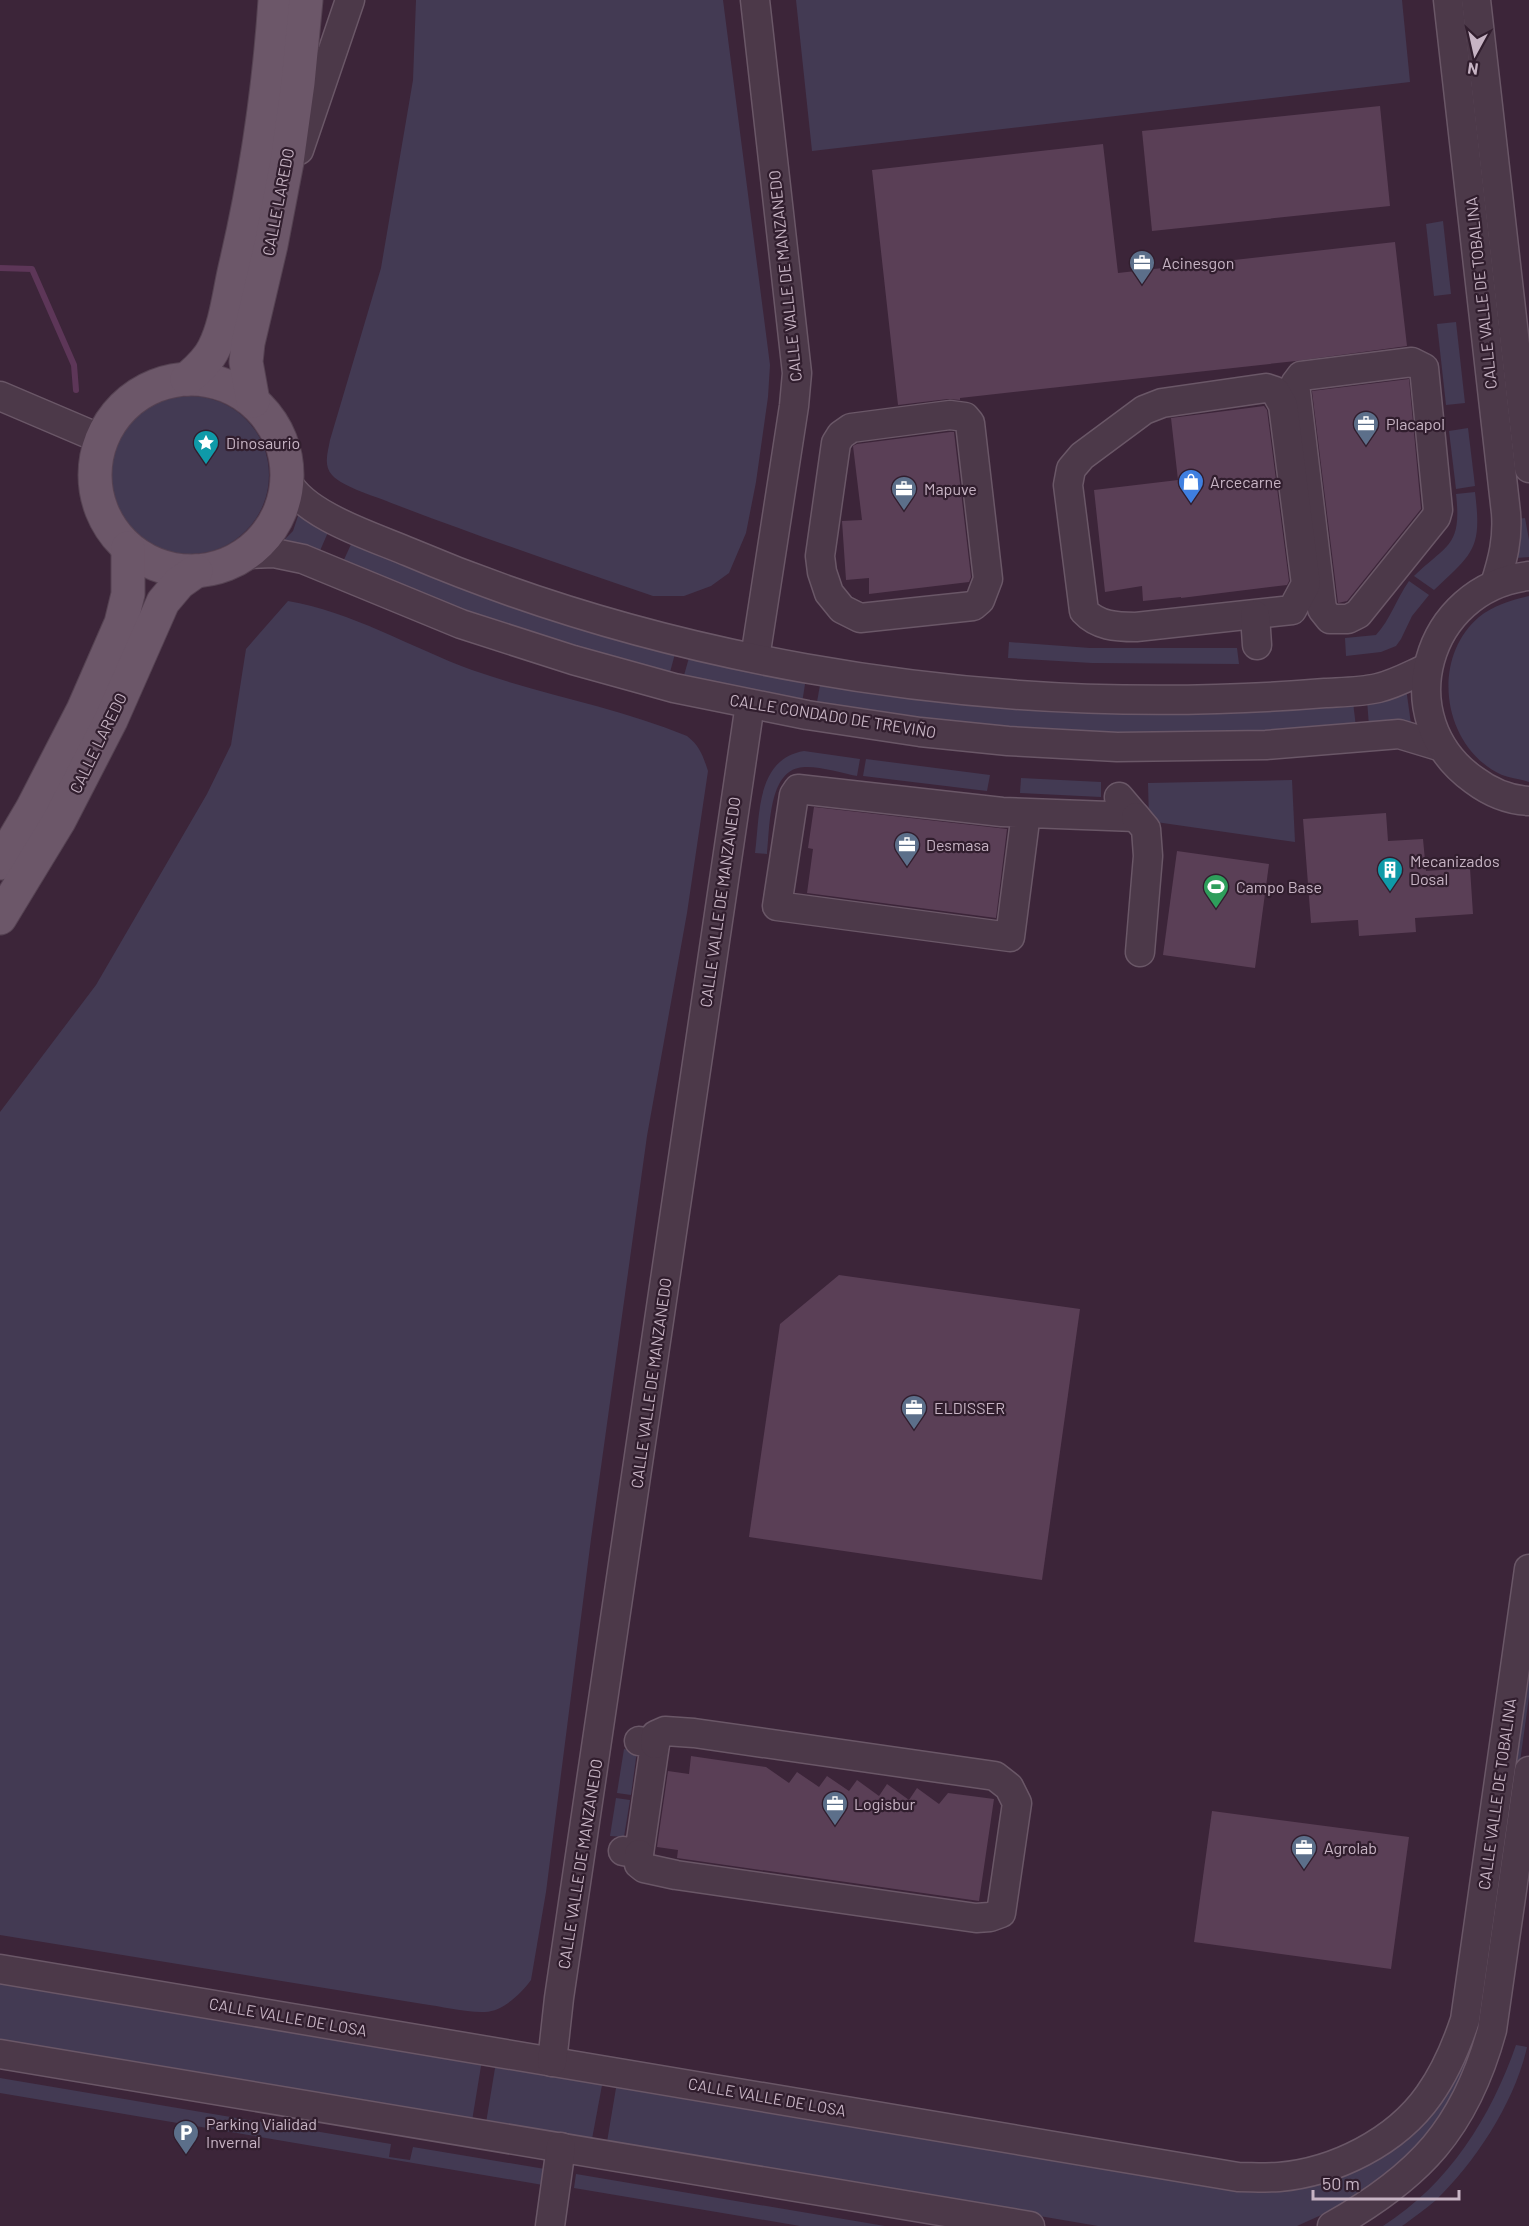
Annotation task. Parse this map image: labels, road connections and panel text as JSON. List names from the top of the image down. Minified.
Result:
{"streets":{"main road":["CALLE LAREDO"],"street":["CALLE VALLE DE MANZANEDO","CALLE VALLE DE TOBALINA","CALLE CONDADO DE TREVIÑO","CALLE VALLE DE LOSA"]},"crossings":[["CALLE LAREDO","CALLE CONDADO DE TREVIÑO"],["CALLE VALLE DE MANZANEDO","CALLE CONDADO DE TREVIÑO"],["CALLE VALLE DE MANZANEDO","CALLE VALLE DE LOSA"],["CALLE VALLE DE TOBALINA","CALLE VALLE DE LOSA"]],"places":{"office":["Acinesgon","Placapol","Mapuve","Desmasa","ELDISSER","Logisbur","Agrolab"],"place":["Dinosaurio"],"shop":["Arcecarne"],"building":["Mecanizados Dosal"],"sports":["Campo Base"],"parking":["Parking Vialidad Invernal"]},"scale_bar":"50 m","north":"bottom"}
